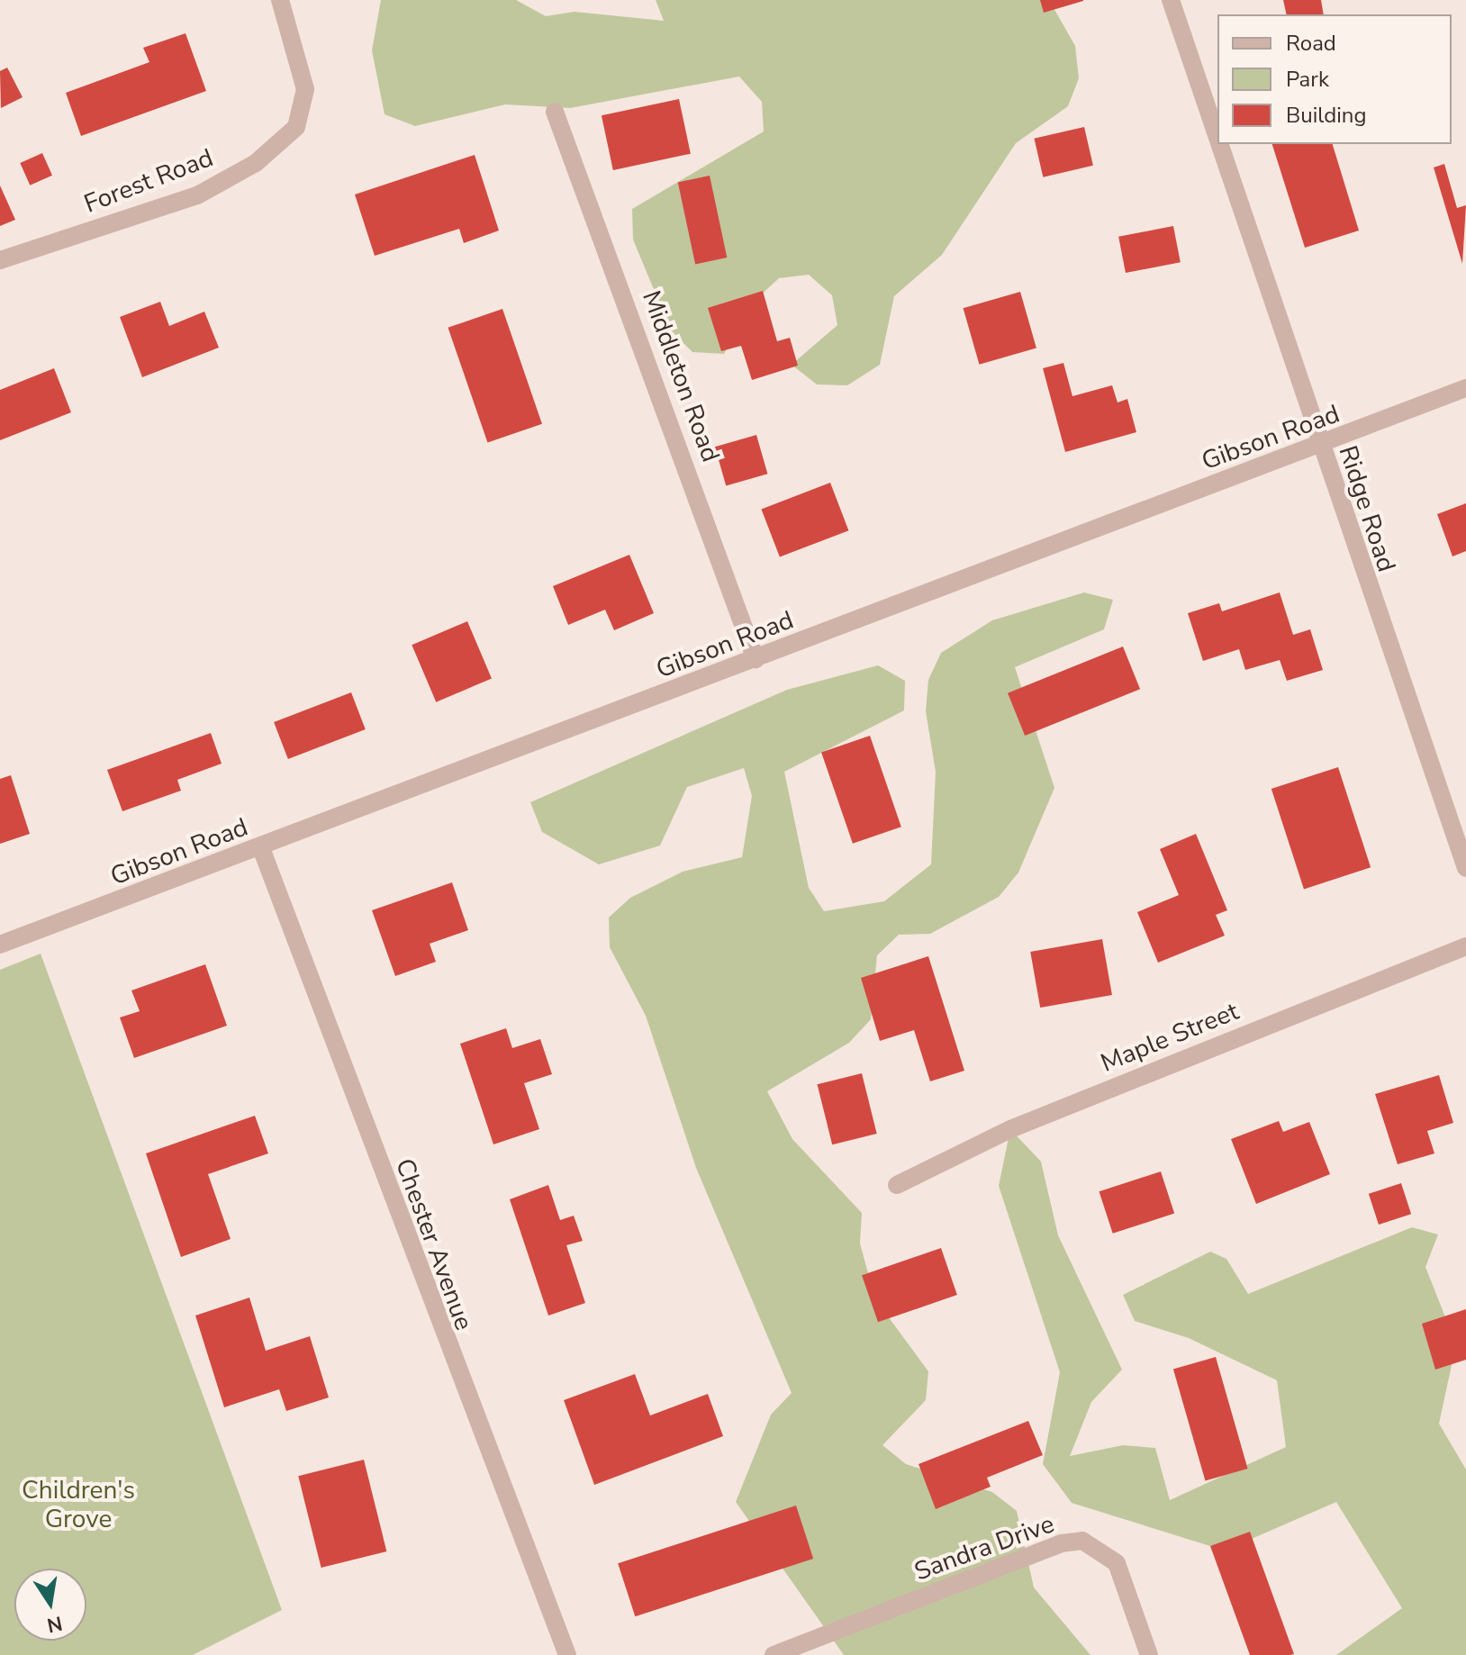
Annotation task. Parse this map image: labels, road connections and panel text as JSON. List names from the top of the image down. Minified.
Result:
{"streets":{"street":["Forest Road","Middleton Road","Gibson Road","Ridge Road","Maple Street","Chester Avenue","Sandra Drive"]},"crossings":[["Middleton Road","Gibson Road"],["Gibson Road","Ridge Road"],["Gibson Road","Chester Avenue"]],"parks":["Children's Grove"],"legend":["Road","Park","Building"],"north":"bottom"}
